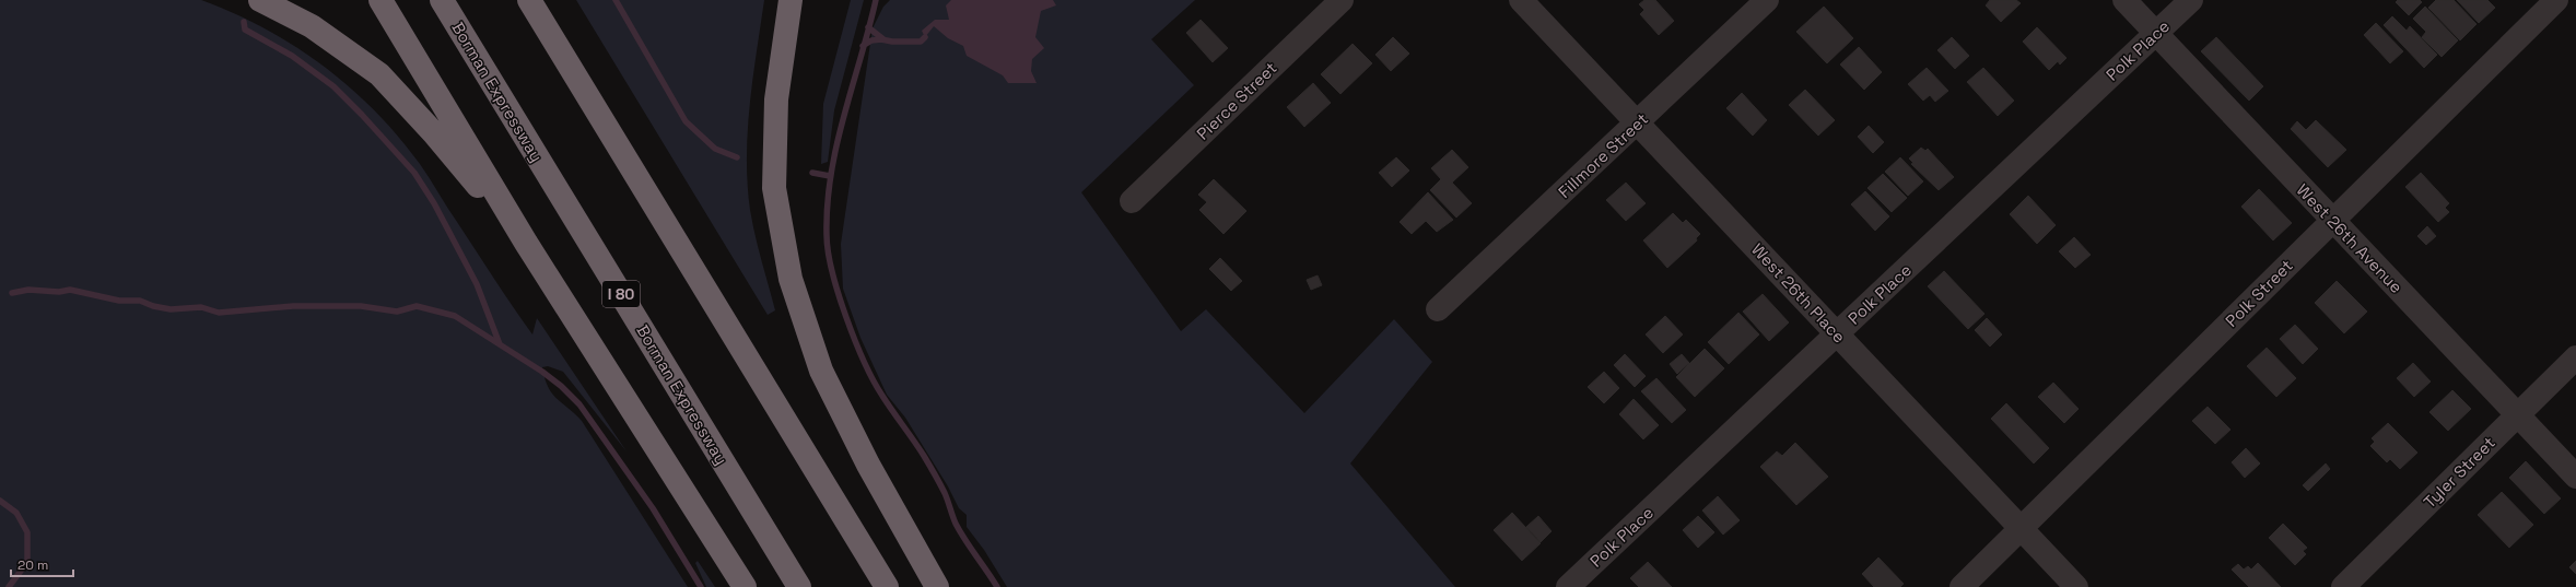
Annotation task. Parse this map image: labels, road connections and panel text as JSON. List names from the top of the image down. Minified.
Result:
{"streets":{"highway":["Borman Expressway","I 80"],"street":["Polk Place","Pierce Street","Fillmore Street","West 26th Avenue","West 26th Place","Polk Street","Tyler Street"]},"crossings":[["Polk Place","West 26th Avenue"],["Polk Place","West 26th Place"],["Fillmore Street","West 26th Place"],["West 26th Avenue","Polk Street"],["West 26th Avenue","Tyler Street"],["West 26th Place","Polk Street"]],"scale_bar":"20 m"}
